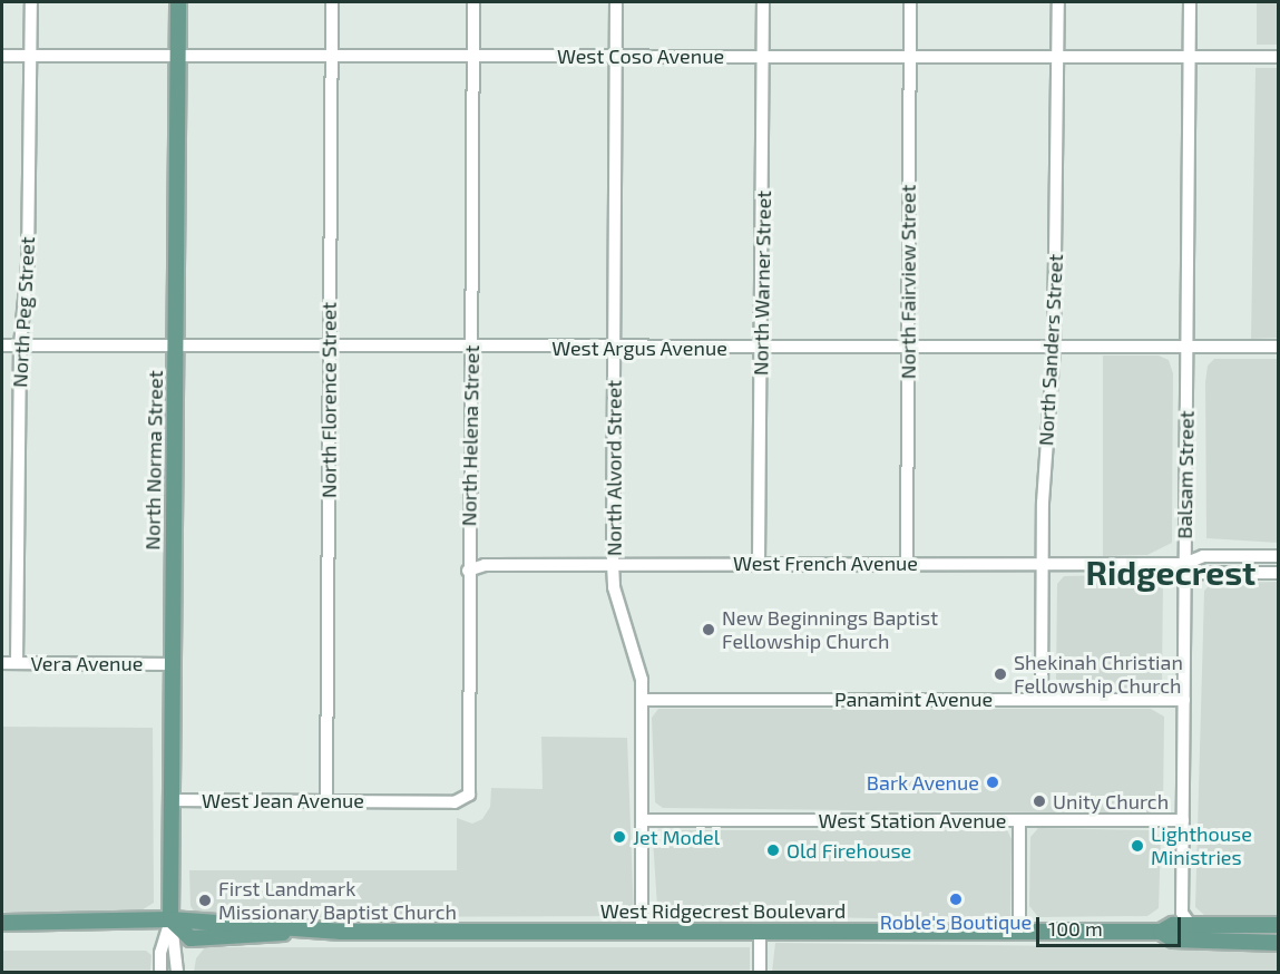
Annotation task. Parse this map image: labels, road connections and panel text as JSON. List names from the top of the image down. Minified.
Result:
{"streets":{"main road":["North Norma Street","West Ridgecrest Boulevard"],"street":["West Coso Avenue","North Fairview Street","North Warner Street","North Peg Street","West Argus Avenue","North Sanders Street","North Florence Street","North Helena Street","North Alvord Street","Balsam Street","West French Avenue","Vera Avenue","Panamint Avenue","West Jean Avenue","West Station Avenue"]},"crossings":[["West Coso Avenue","North Fairview Street"],["West Coso Avenue","North Warner Street"],["West Coso Avenue","North Peg Street"],["West Coso Avenue","North Sanders Street"],["West Coso Avenue","North Florence Street"],["West Coso Avenue","North Helena Street"],["West Coso Avenue","North Norma Street"],["West Coso Avenue","North Alvord Street"],["West Coso Avenue","Balsam Street"],["North Fairview Street","West Argus Avenue"],["North Fairview Street","West French Avenue"],["North Warner Street","West Argus Avenue"],["North Warner Street","West French Avenue"],["North Peg Street","West Argus Avenue"],["North Peg Street","Vera Avenue"],["West Argus Avenue","North Sanders Street"],["West Argus Avenue","North Florence Street"],["West Argus Avenue","North Helena Street"],["West Argus Avenue","North Norma Street"],["West Argus Avenue","North Alvord Street"],["West Argus Avenue","Balsam Street"],["North Sanders Street","West French Avenue"],["North Sanders Street","Panamint Avenue"],["North Florence Street","West Jean Avenue"],["North Helena Street","West French Avenue"],["North Helena Street","West Jean Avenue"],["North Norma Street","Vera Avenue"],["North Norma Street","West Jean Avenue"],["North Norma Street","West Ridgecrest Boulevard"],["North Alvord Street","West French Avenue"],["North Alvord Street","Panamint Avenue"],["North Alvord Street","West Station Avenue"],["North Alvord Street","West Ridgecrest Boulevard"],["Balsam Street","West French Avenue"],["Balsam Street","Panamint Avenue"],["Balsam Street","West Station Avenue"],["Balsam Street","West Ridgecrest Boulevard"]],"districts":["Ridgecrest"],"places":["New Beginnings Baptist Fellowship Church","Shekinah Christian Fellowship Church","Bark Avenue","Unity Church","Jet Model","Lighthouse Ministries","Old Firehouse","Roble's Boutique","First Landmark Missionary Baptist Church"],"scale_bar":"100 m"}
